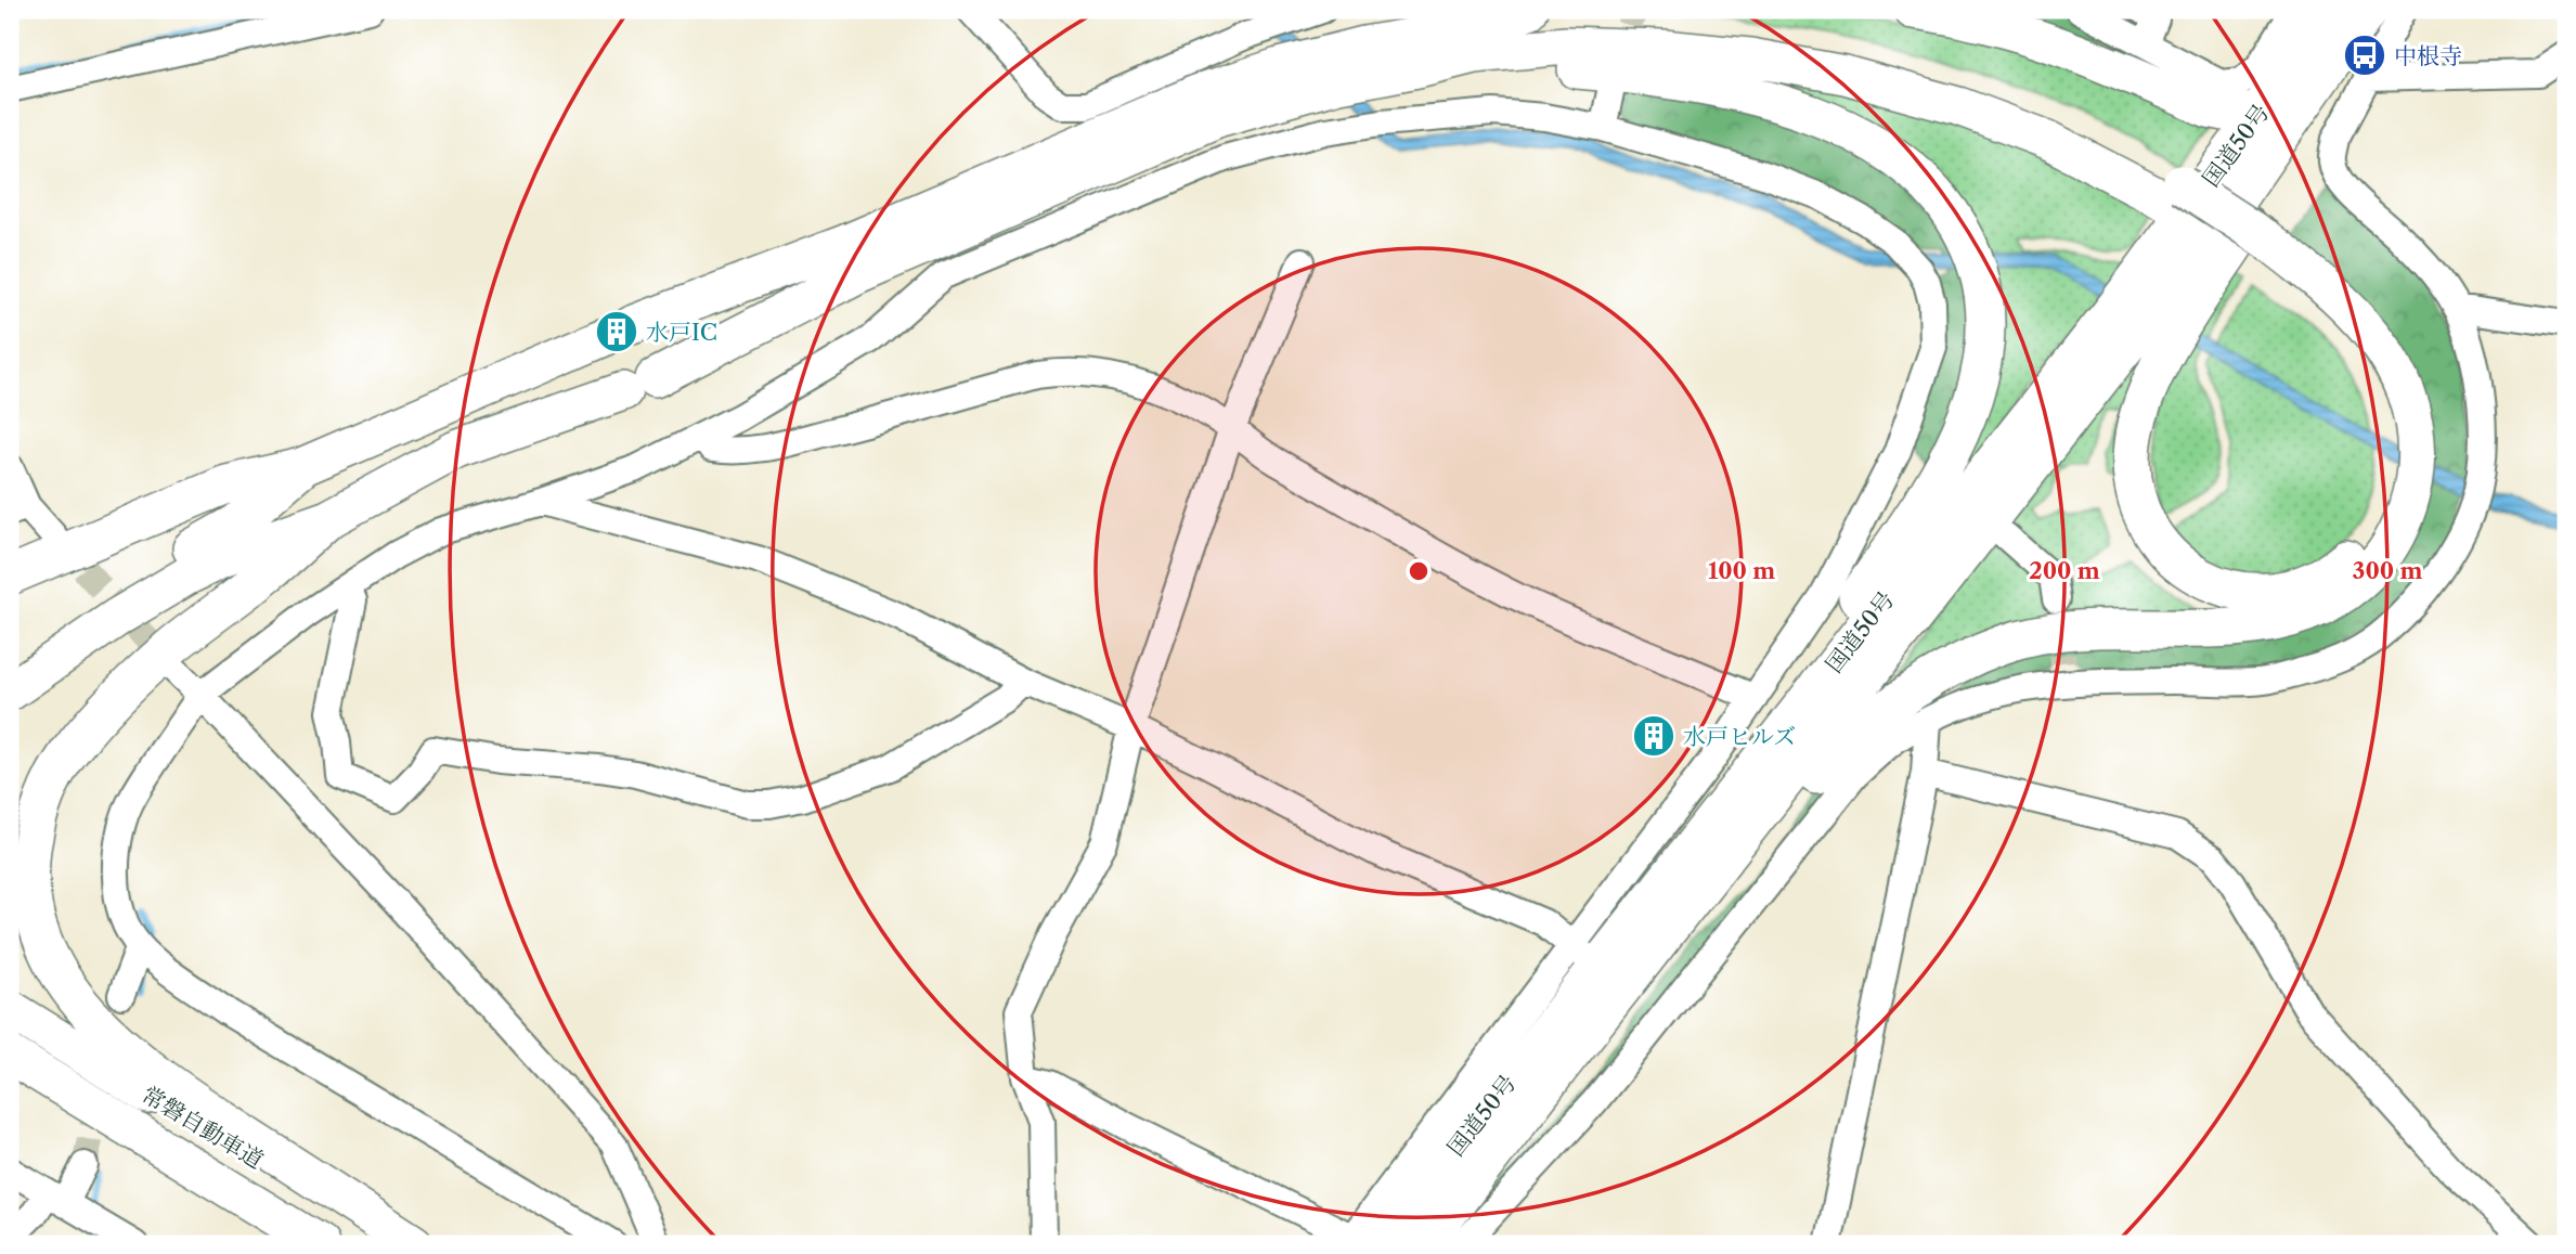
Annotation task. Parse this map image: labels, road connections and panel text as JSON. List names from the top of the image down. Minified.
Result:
{"streets":{"highway":["国道50号","常磐自動車道"]},"places":{"bus stop":["中根寺"],"building":["水戸IC","水戸ヒルズ"]},"rings":["100 m","200 m","300 m"]}
